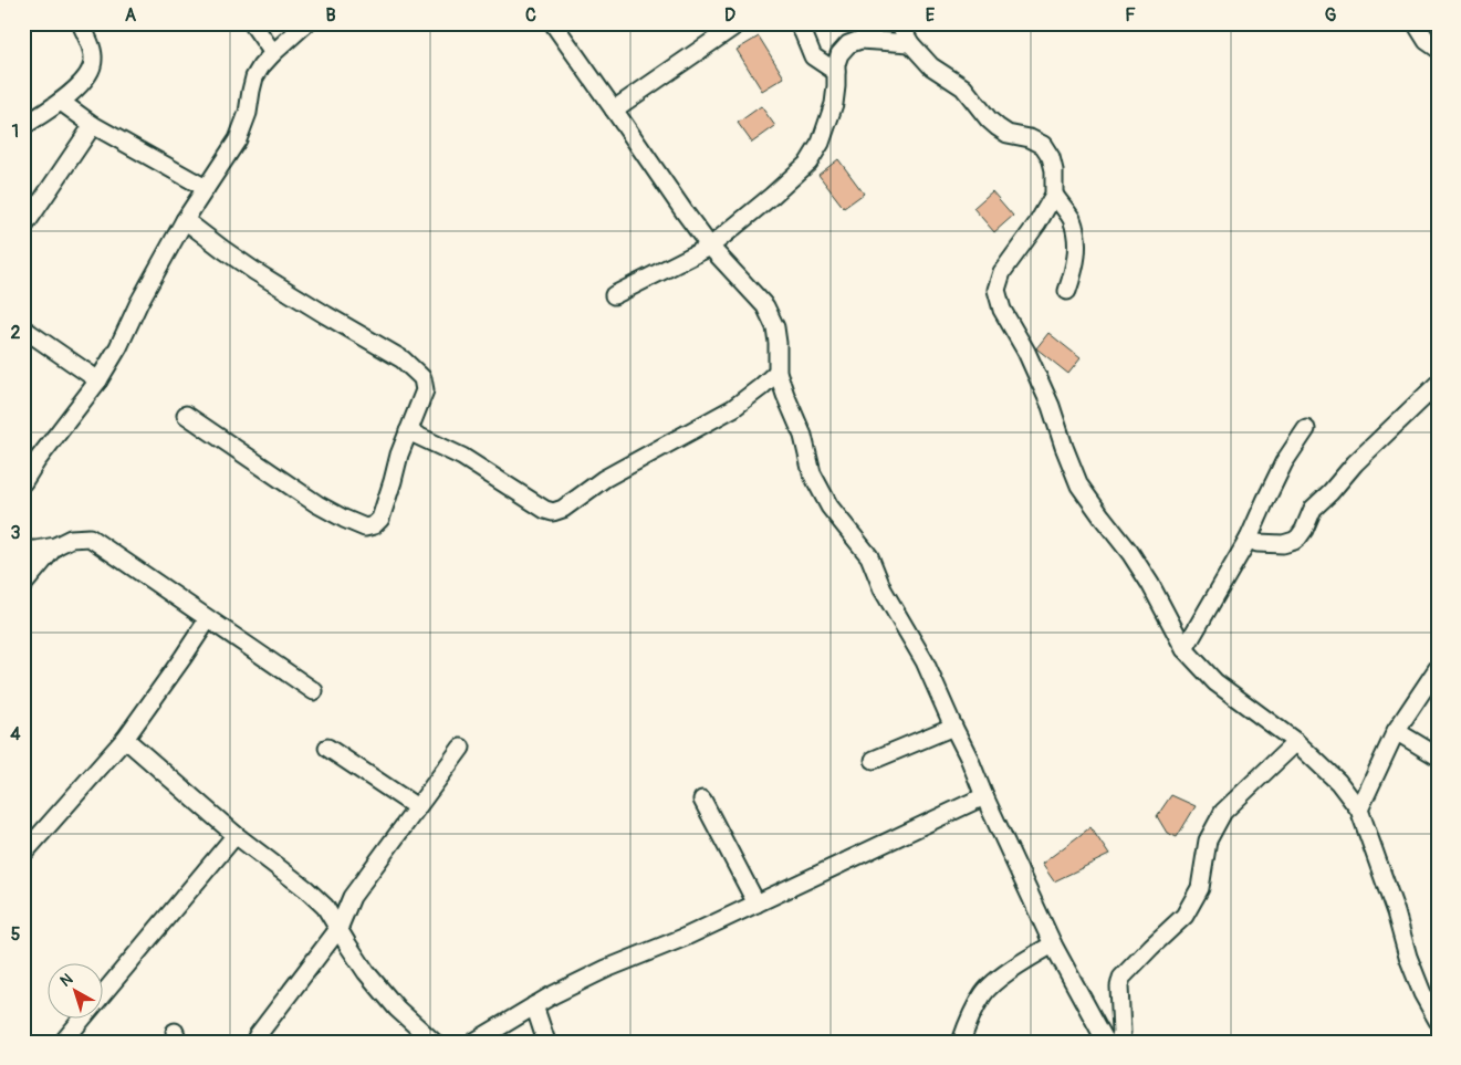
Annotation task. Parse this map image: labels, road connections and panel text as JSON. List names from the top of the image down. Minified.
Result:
{"north":"top left","grid":{"columns":["A","B","C","D","E","F","G"],"rows":["1","2","3","4","5"]}}
